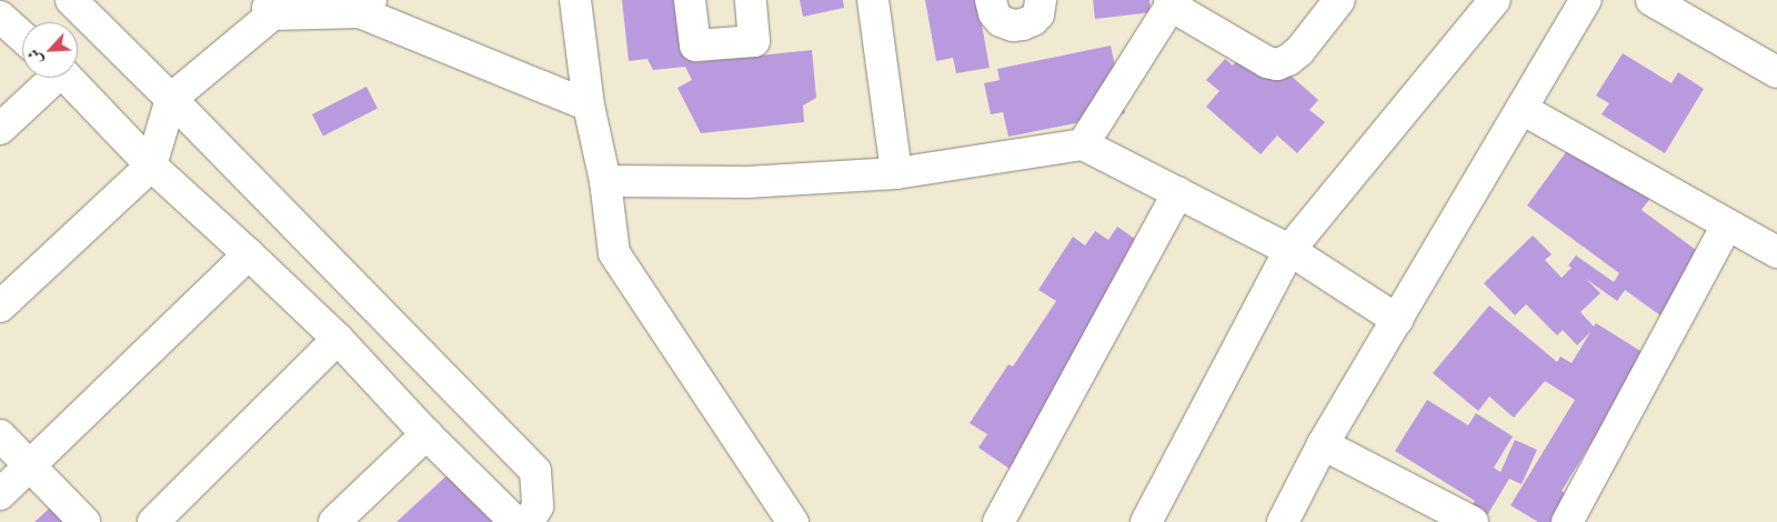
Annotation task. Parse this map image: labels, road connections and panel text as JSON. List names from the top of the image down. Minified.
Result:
{"north":"bottom left"}
